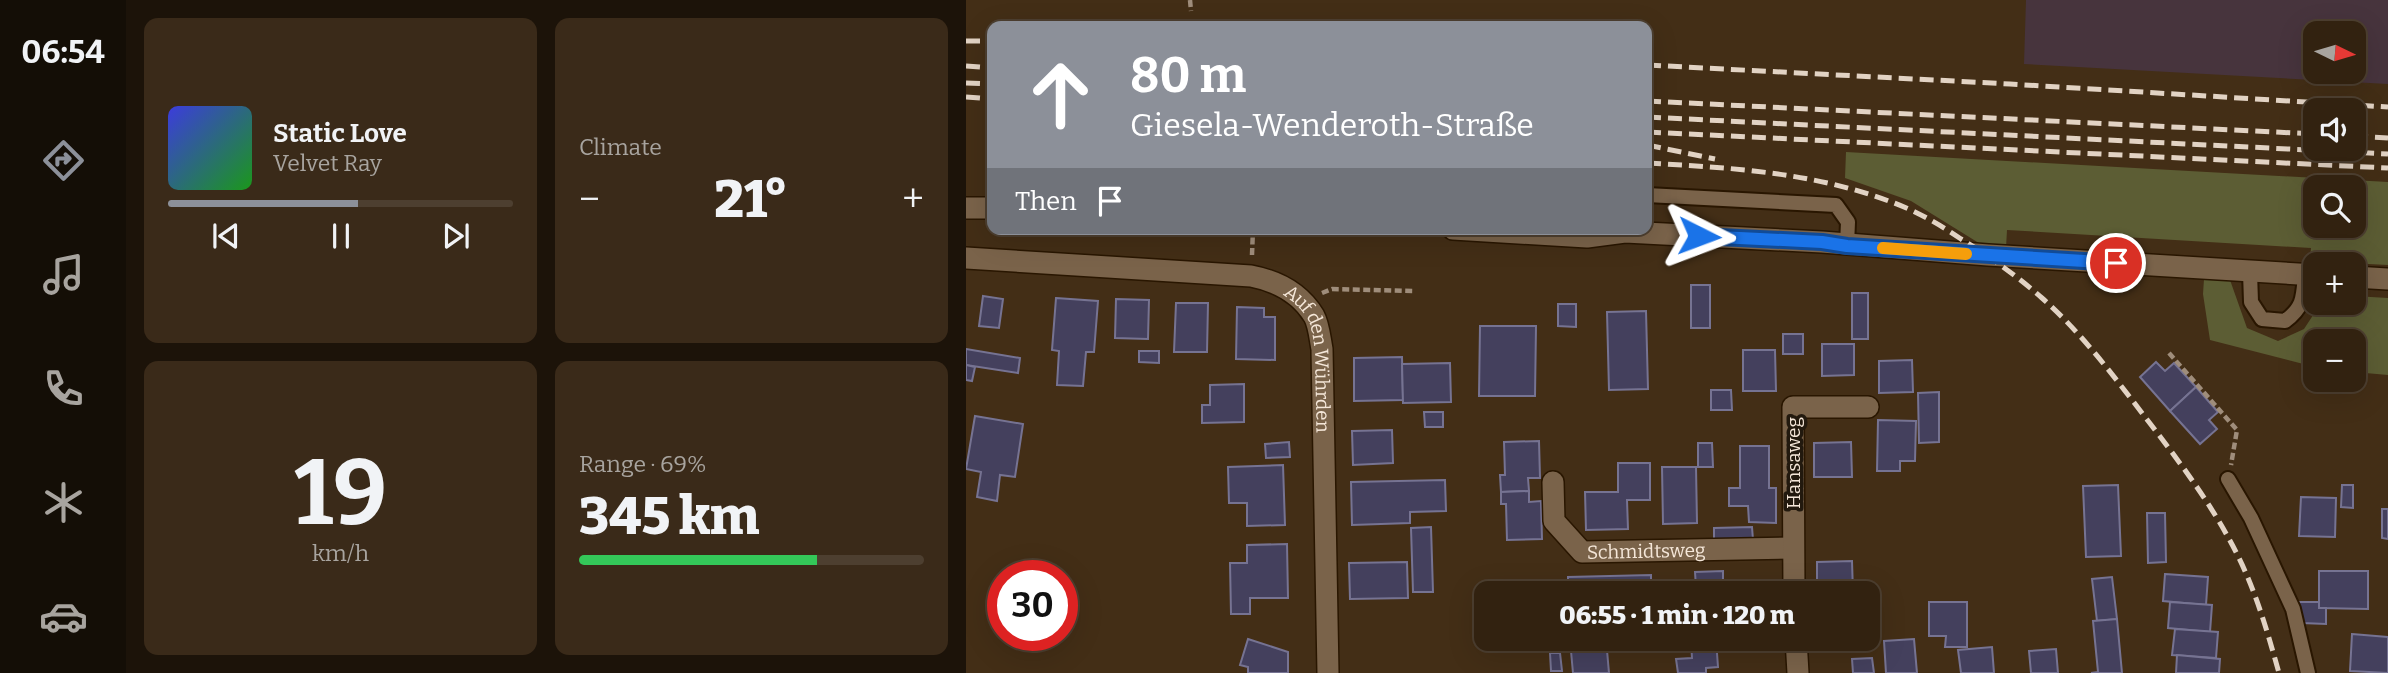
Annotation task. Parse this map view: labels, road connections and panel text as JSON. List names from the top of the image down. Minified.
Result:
{"streets":{"street":["Auf den Wührden","Hansaweg","Schmidtsweg"]},"crossings":[["Hansaweg","Schmidtsweg"]],"north":"right","page":{"tabs":"06:54","tile":["Climate",["19","km/h"],["Range · 69%","345 km"]],"map_buttons":["+","−"],"turn":["80 m","Giesela-Wenderoth-Straße"],"song":["Static Love","Velvet Ray"],"then":"Then","heat":["−","21°","+"],"limit":"30","trip":"06:55 · 1 min · 120 m"}}
